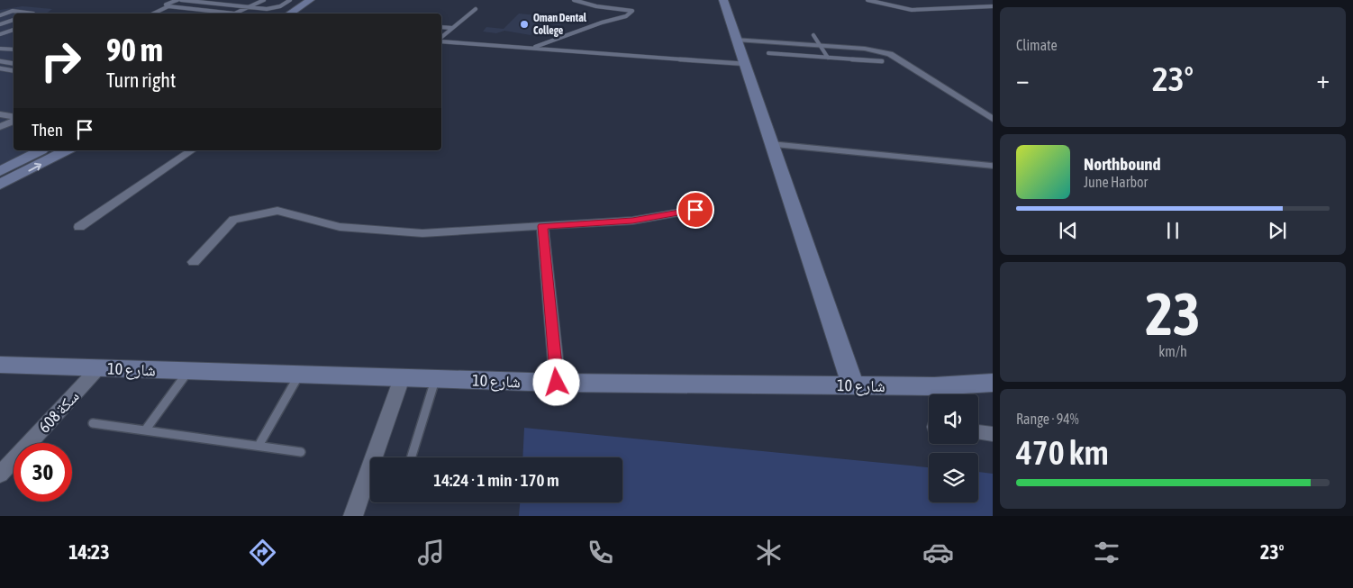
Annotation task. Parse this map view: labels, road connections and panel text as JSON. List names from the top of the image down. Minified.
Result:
{"streets":{"street":["شارع 10","سكة 608"]},"crossings":[["شارع 10","سكة 608"]],"places":["Oman Dental College"],"page":{"tile":["Climate",["23","km/h"],["Range · 94%","470 km"]],"turn":["90 m","Turn right"],"heat":["−","23°","+"],"then":"Then","song":["Northbound","June Harbor"],"limit":"30","trip":"14:24 · 1 min · 170 m","tabs":["14:23","23°"]}}
